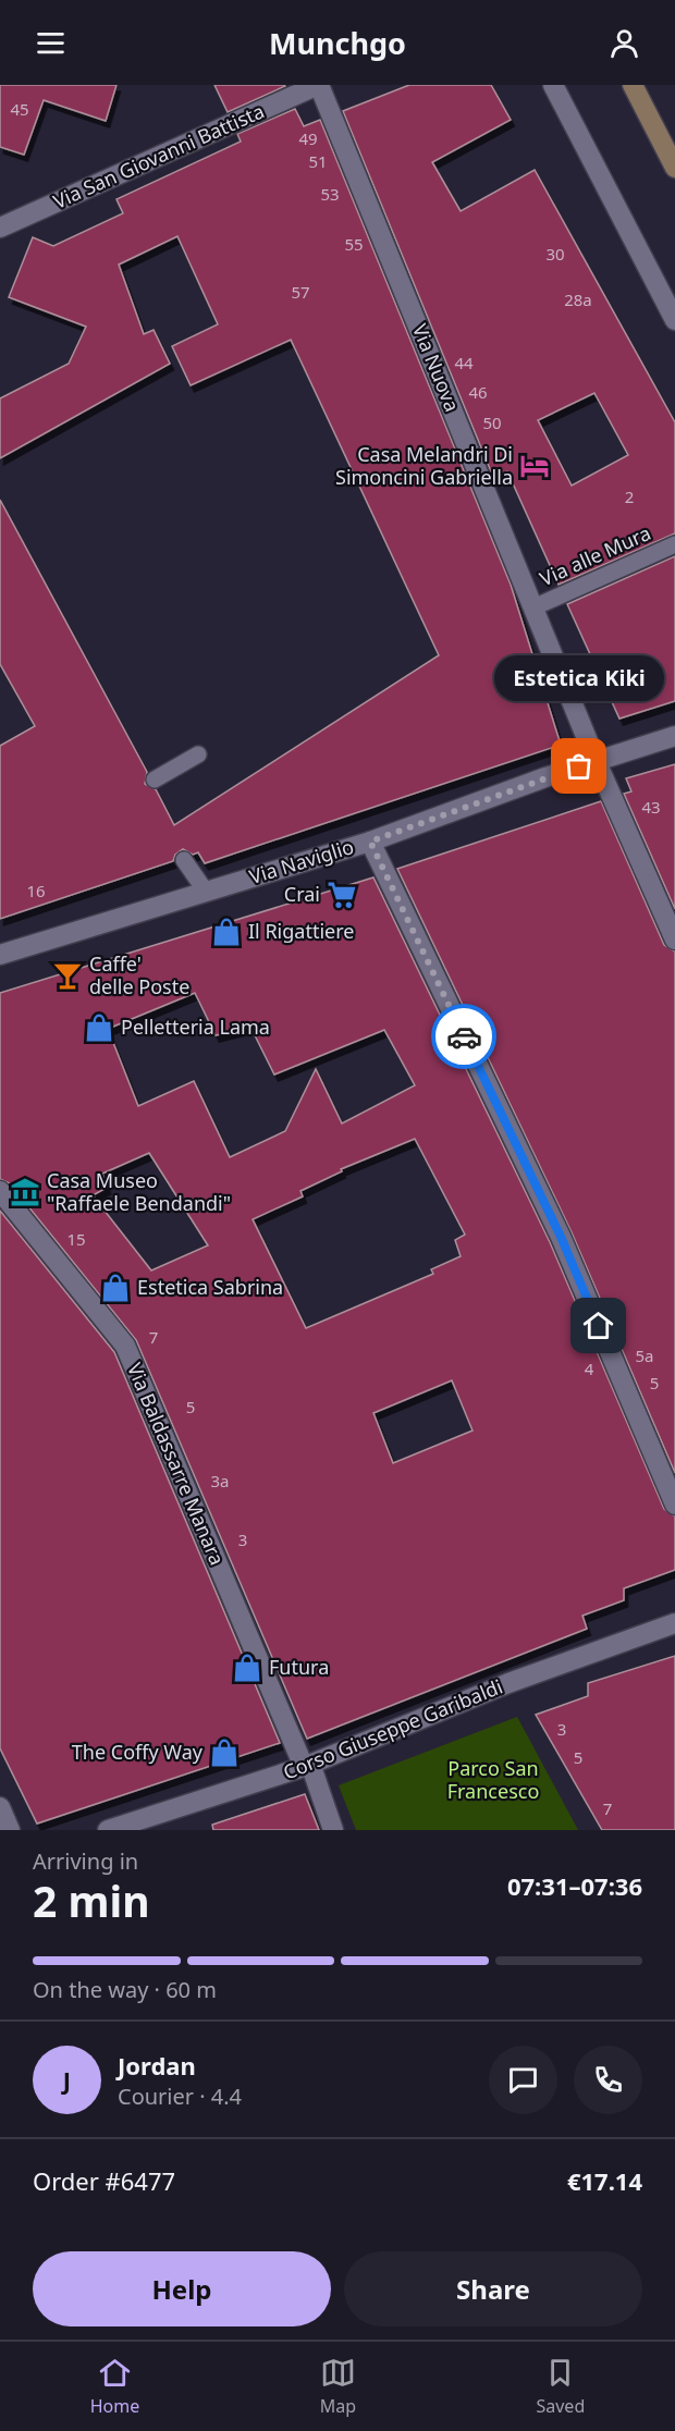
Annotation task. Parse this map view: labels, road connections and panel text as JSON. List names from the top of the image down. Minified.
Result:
{"streets":{"street":["Via San Giovanni Battista","Via Nuova","Via Naviglio","Via Baldassarre Manara","Corso Giuseppe Garibaldi"],"lane":["Via alle Mura"]},"crossings":[["Via San Giovanni Battista","Via Nuova"],["Via Nuova","Via alle Mura"],["Via Nuova","Via Naviglio"],["Via Baldassarre Manara","Corso Giuseppe Garibaldi"]],"parks":["Parco San Francesco"],"places":{"hotel":["Casa Melandri Di Simoncini Gabriella"],"other":["Estetica Kiki"],"supermarket":["Crai"],"shop":["Il Rigattiere","Pelletteria Lama","Estetica Sabrina","Futura","The Coffy Way"],"bar":["Caffe' delle Poste"],"museum":["Casa Museo \"Raffaele Bendandi\""]},"house_numbers":["45","49","51","53","55","30","57","28a","44","46","50","2","43","16","15","7","5a","4","5","5","3a","3","3","5","7"],"page":{"header":"Munchgo","bubble":"Estetica Kiki","heading":["2 min","Arriving in","07:31–07:36"],"panel":["Jordan","Courier · 4.4","Order #6477","€17.14"],"bar":"On the way · 60 m","round":"J","buttons":["Help","Share"],"tabs":["Home","Map","Saved"]}}
